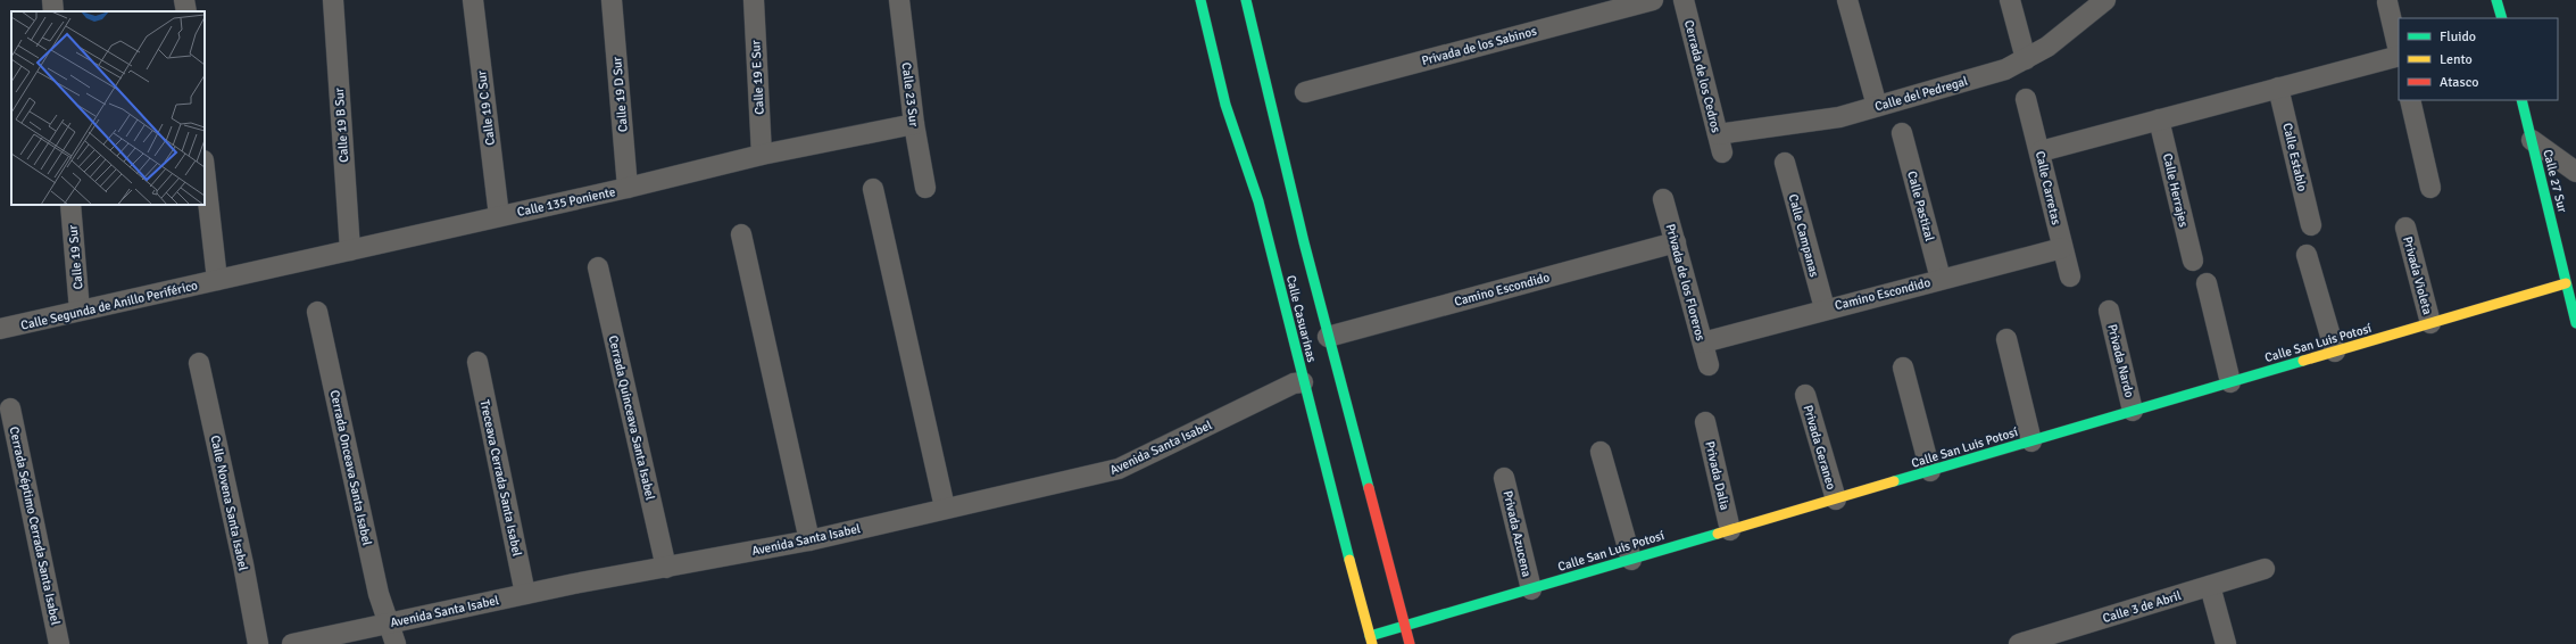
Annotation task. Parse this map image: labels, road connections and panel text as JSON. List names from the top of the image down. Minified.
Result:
{"streets":{"street":["Privada de los Sabinos","Cerrada de los Cedros","Calle 19 E Sur","Calle del Pedregal","Calle 19 D Sur","Calle 23 Sur","Calle 19 C Sur","Calle 19 B Sur","Calle Establo","Calle 27 Sur","Calle Carretas","Calle Herrajes","Calle 135 Poniente","Calle Pastizal","Calle Campanas","Calle 19 Sur","Privada Violeta","Privada de los Floreros","Camino Escondido","Calle Segunda de Anillo Periférico","Calle Casuarinas","Calle San Luis Potosí","Privada Nardo","Cerrada Quinceava Santa Isabel","Avenida Santa Isabel","Privada Geraneo","Cerrada Onceava Santa Isabel","Privada Dalia","Treceava Cerrada Santa Isabel","Calle Novena Santa Isabel","Cerrada Séptimo Cerrada Santa Isabel","Privada Azucena","Calle 3 de Abril"]},"crossings":[["Cerrada de los Cedros","Calle del Pedregal"],["Calle 19 E Sur","Calle 135 Poniente"],["Calle 19 D Sur","Calle 135 Poniente"],["Calle 23 Sur","Calle 135 Poniente"],["Calle 19 C Sur","Calle 135 Poniente"],["Calle 19 B Sur","Calle 135 Poniente"],["Calle 27 Sur","Calle San Luis Potosí"],["Calle Carretas","Camino Escondido"],["Calle 135 Poniente","Calle Segunda de Anillo Periférico"],["Calle Pastizal","Camino Escondido"],["Calle Campanas","Camino Escondido"],["Calle 19 Sur","Calle Segunda de Anillo Periférico"],["Privada Violeta","Calle San Luis Potosí"],["Privada de los Floreros","Camino Escondido"],["Camino Escondido","Calle Casuarinas"],["Calle Casuarinas","Calle San Luis Potosí"],["Calle Casuarinas","Avenida Santa Isabel"],["Calle San Luis Potosí","Privada Nardo"],["Calle San Luis Potosí","Privada Geraneo"],["Calle San Luis Potosí","Privada Dalia"],["Calle San Luis Potosí","Privada Azucena"],["Cerrada Quinceava Santa Isabel","Avenida Santa Isabel"],["Avenida Santa Isabel","Cerrada Onceava Santa Isabel"],["Avenida Santa Isabel","Treceava Cerrada Santa Isabel"]],"legend":["Fluido","Lento","Atasco"]}
